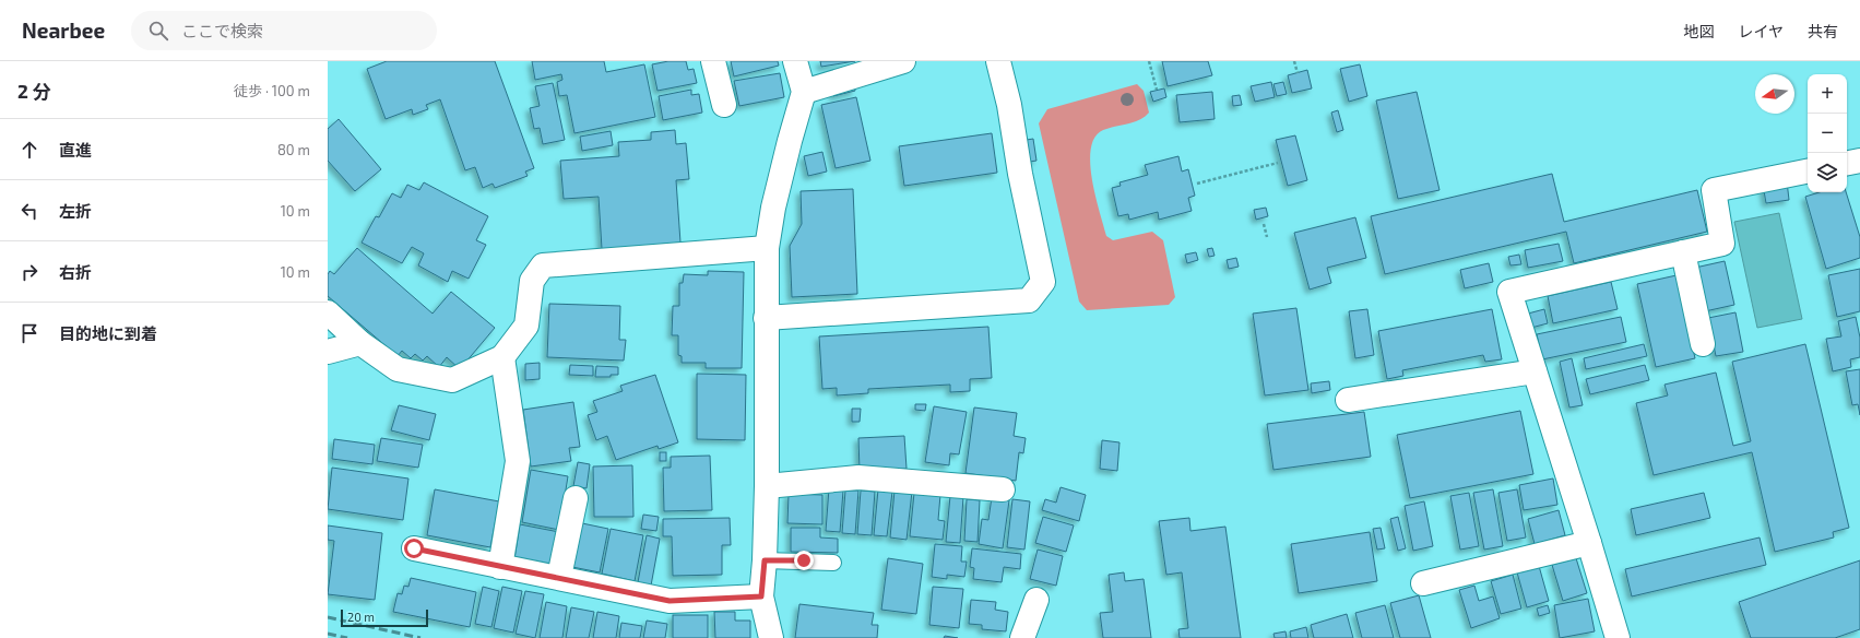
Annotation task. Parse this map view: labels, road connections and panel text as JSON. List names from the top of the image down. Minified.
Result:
{"scale_bar":"20 m","north":"left","page":{"header":"Nearbee","search":"ここで検索","nav":["地図","レイヤ","共有"],"heading":["2 分","徒歩 · 100 m"],"map_buttons":["+","−"],"list":[["直進","80 m"],["左折","10 m"],["右折","10 m"],"目的地に到着"],"scale":"20 m"}}
